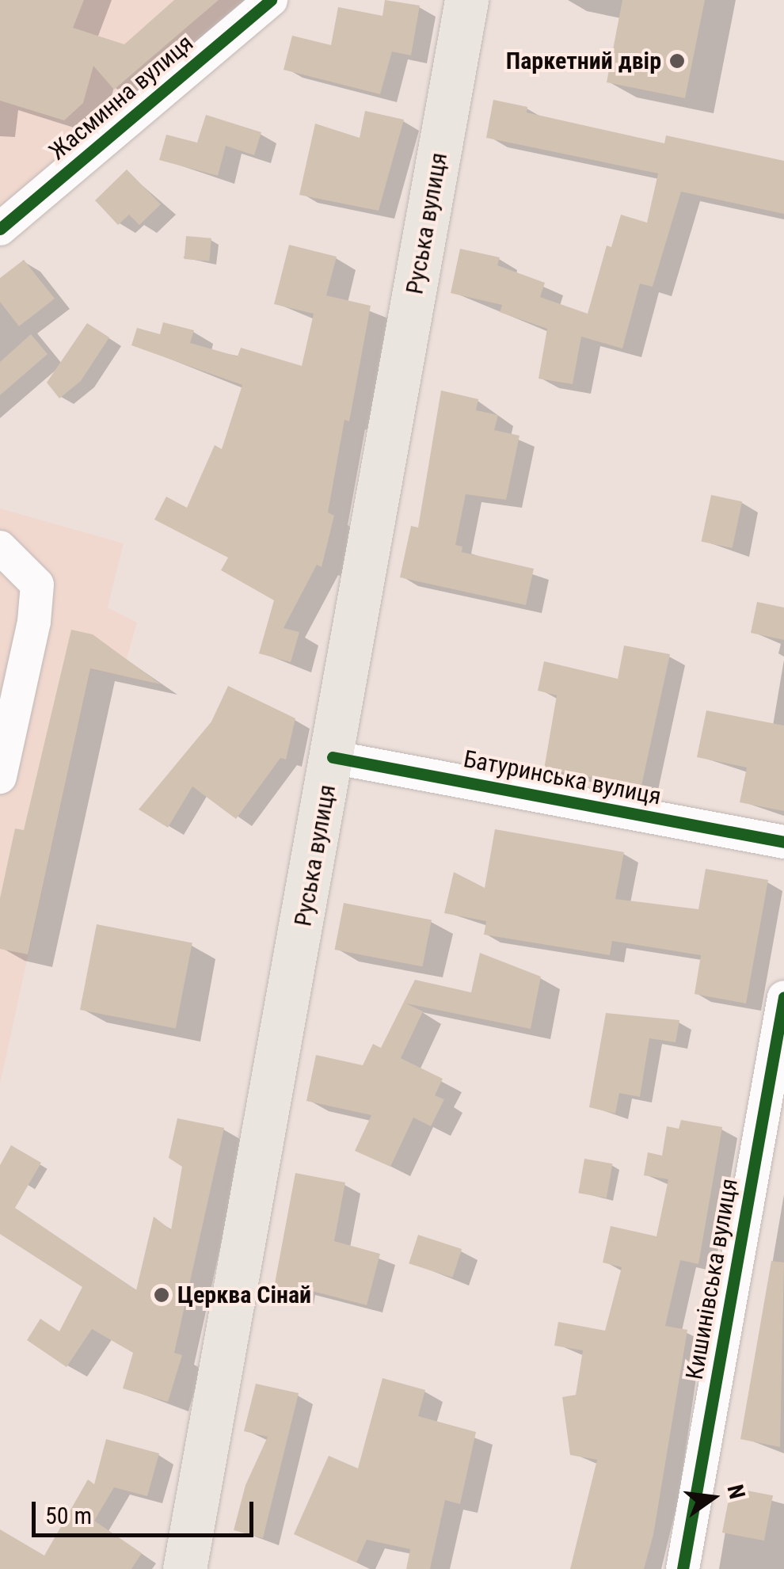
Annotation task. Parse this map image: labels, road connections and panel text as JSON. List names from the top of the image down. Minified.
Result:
{"streets":{"main road":["Руська вулиця"],"street":["Жасминна вулиця","Батуринська вулиця","Кишинівська вулиця"]},"crossings":[["Руська вулиця","Батуринська вулиця"]],"places":["Паркетний двір","Церква Сінай"],"scale_bar":"50 m","north":"right"}
